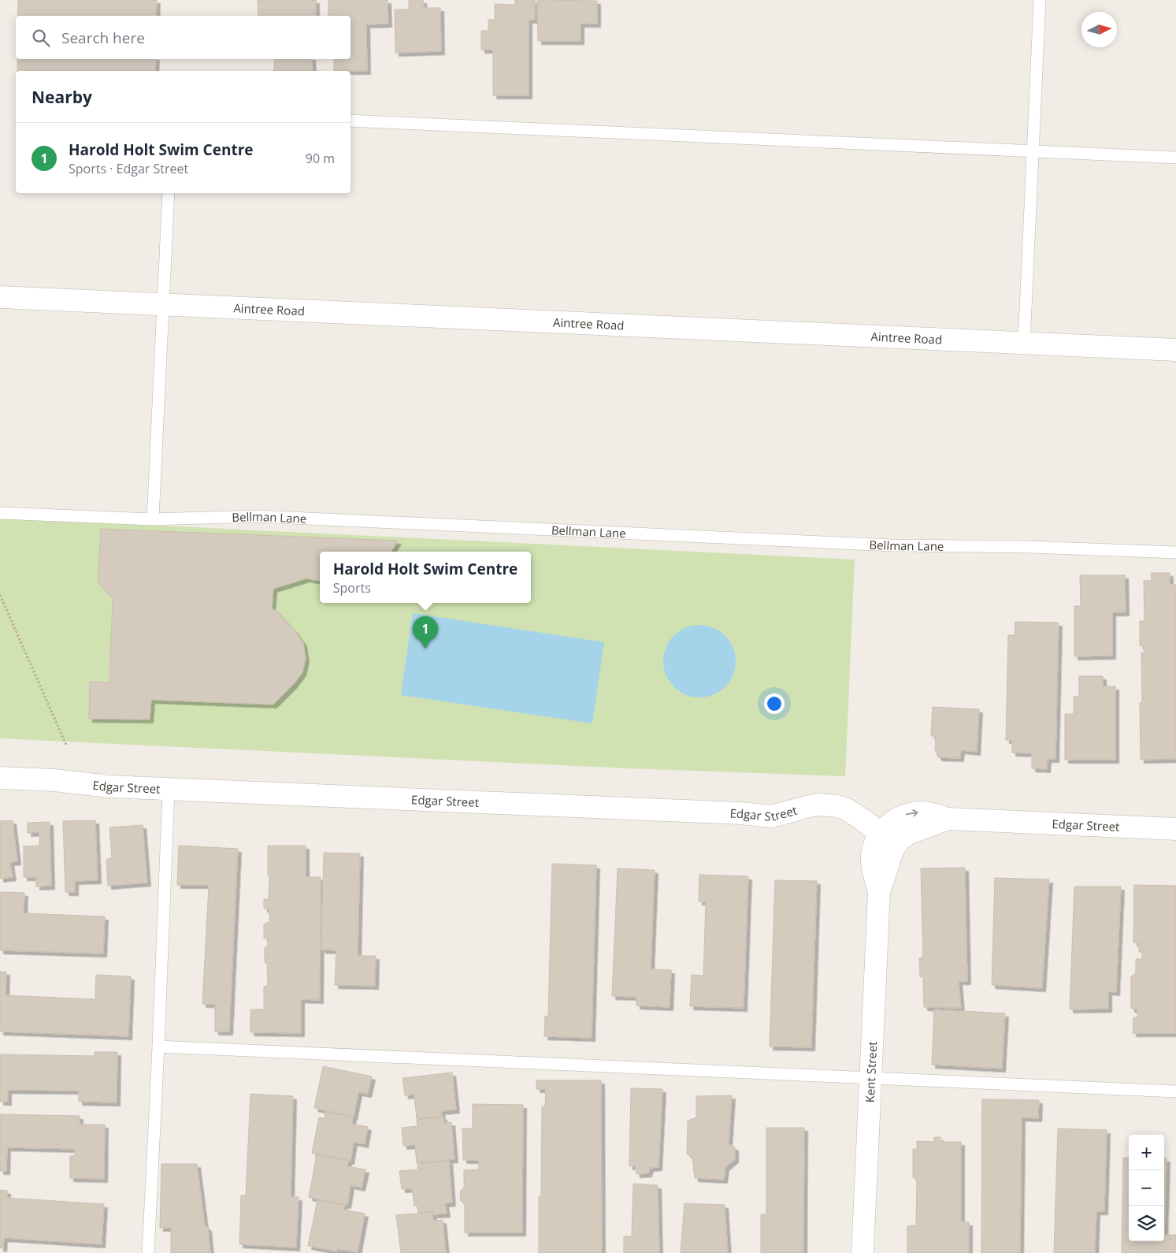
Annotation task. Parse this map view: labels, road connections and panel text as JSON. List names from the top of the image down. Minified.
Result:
{"streets":{"street":["Aintree Road","Edgar Street","Kent Street"],"lane":["Bellman Lane"]},"crossings":[["Edgar Street","Kent Street"]],"north":"right","page":{"search":"Search here","heading":"Nearby","list":[{"mark":"1","name":"Harold Holt Swim Centre","note":"Sports · Edgar Street","value":"90 m"}],"popup":["Harold Holt Swim Centre","Sports"],"pins":"1","map_buttons":["+","−"]}}
